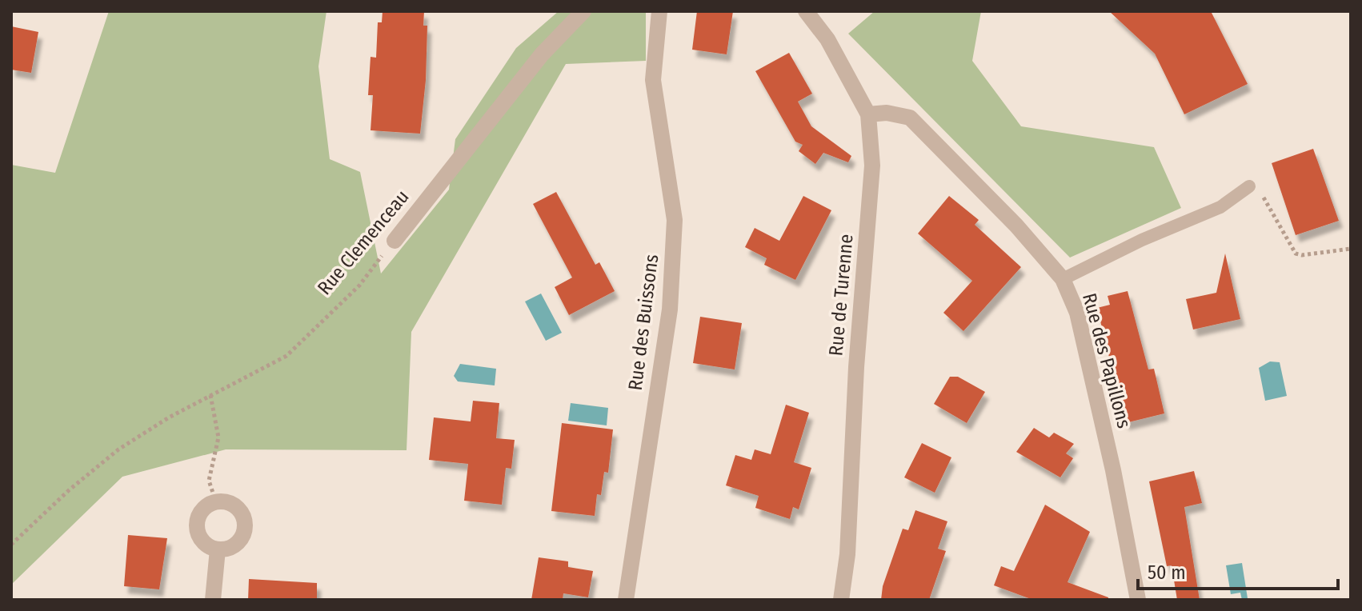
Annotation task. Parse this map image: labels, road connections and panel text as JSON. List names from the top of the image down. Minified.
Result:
{"streets":{"street":["Rue Clemenceau","Rue de Turenne","Rue des Buissons","Rue des Papillons"]},"crossings":[["Rue de Turenne","Rue des Papillons"]],"scale_bar":"50 m"}
